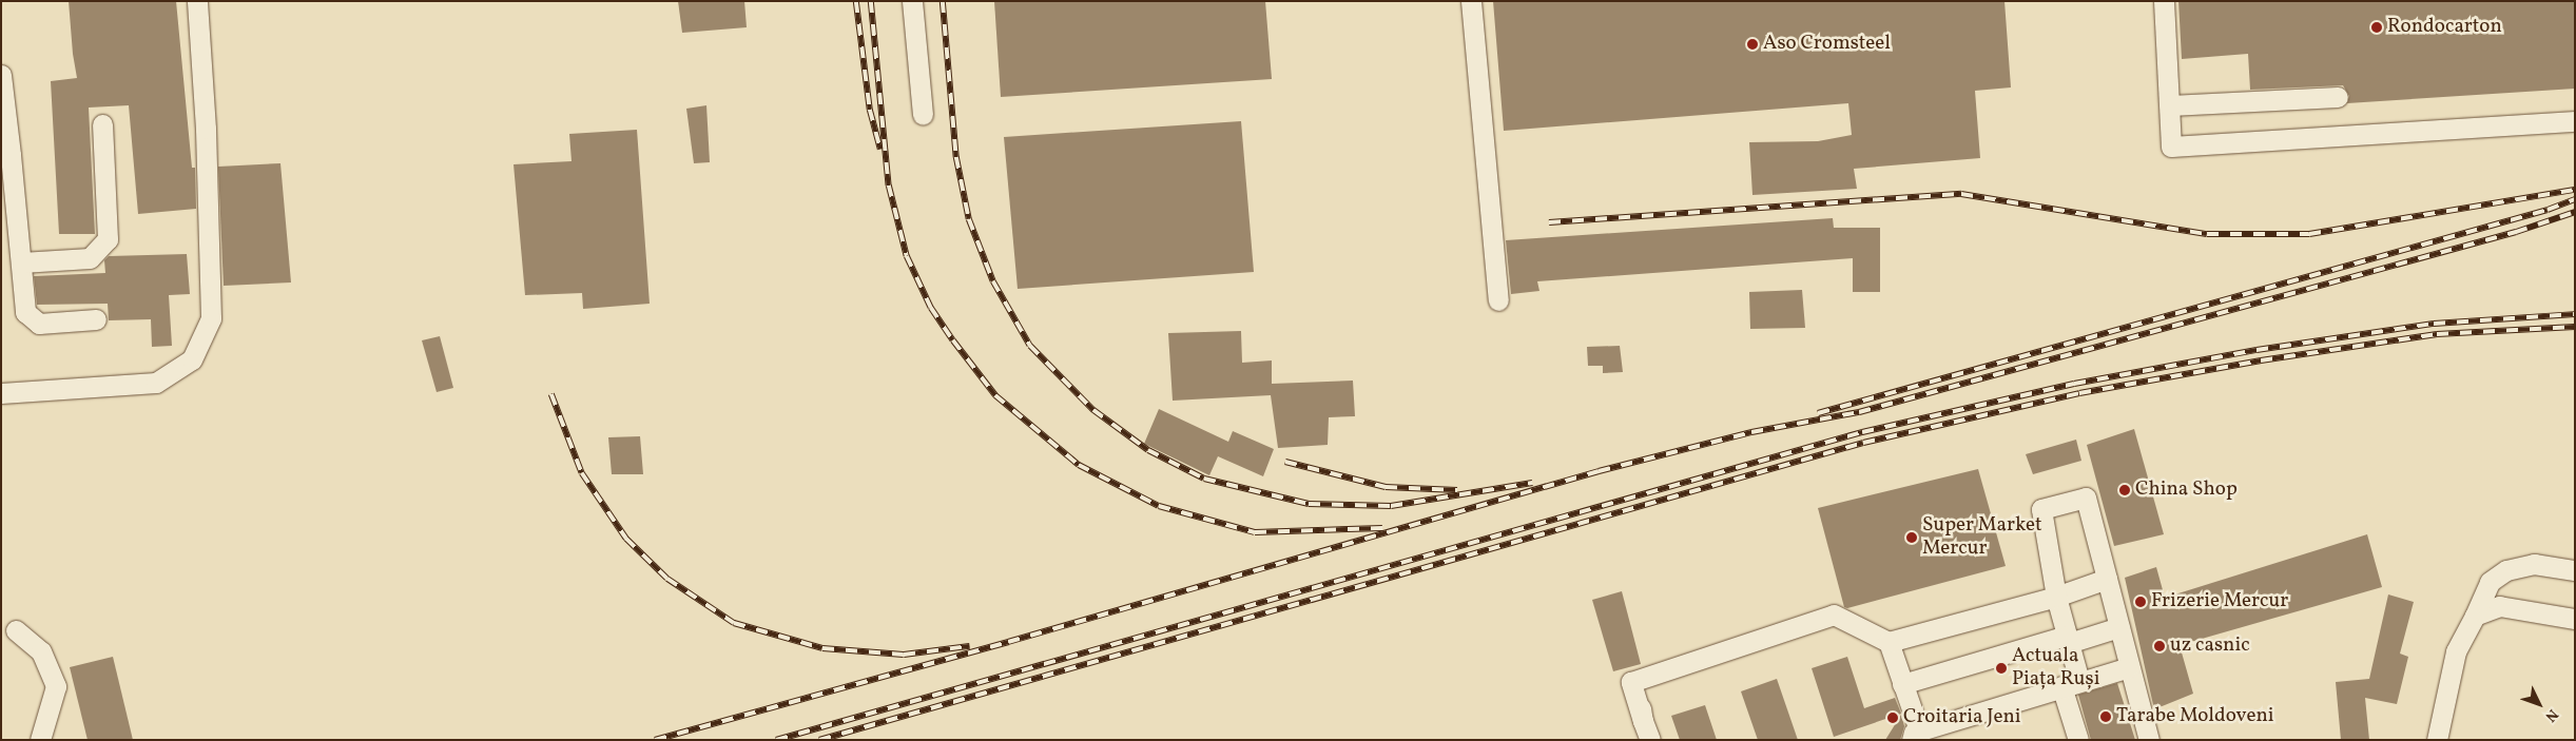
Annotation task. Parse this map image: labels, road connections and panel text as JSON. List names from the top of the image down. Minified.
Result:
{"places":["Rondocarton","Aso Cromsteel","China Shop","Super Market Mercur","Frizerie Mercur","uz casnic","Actuala Piața Ruși","Tarabe Moldoveni","Croitaria Jeni"],"north":"bottom right"}
